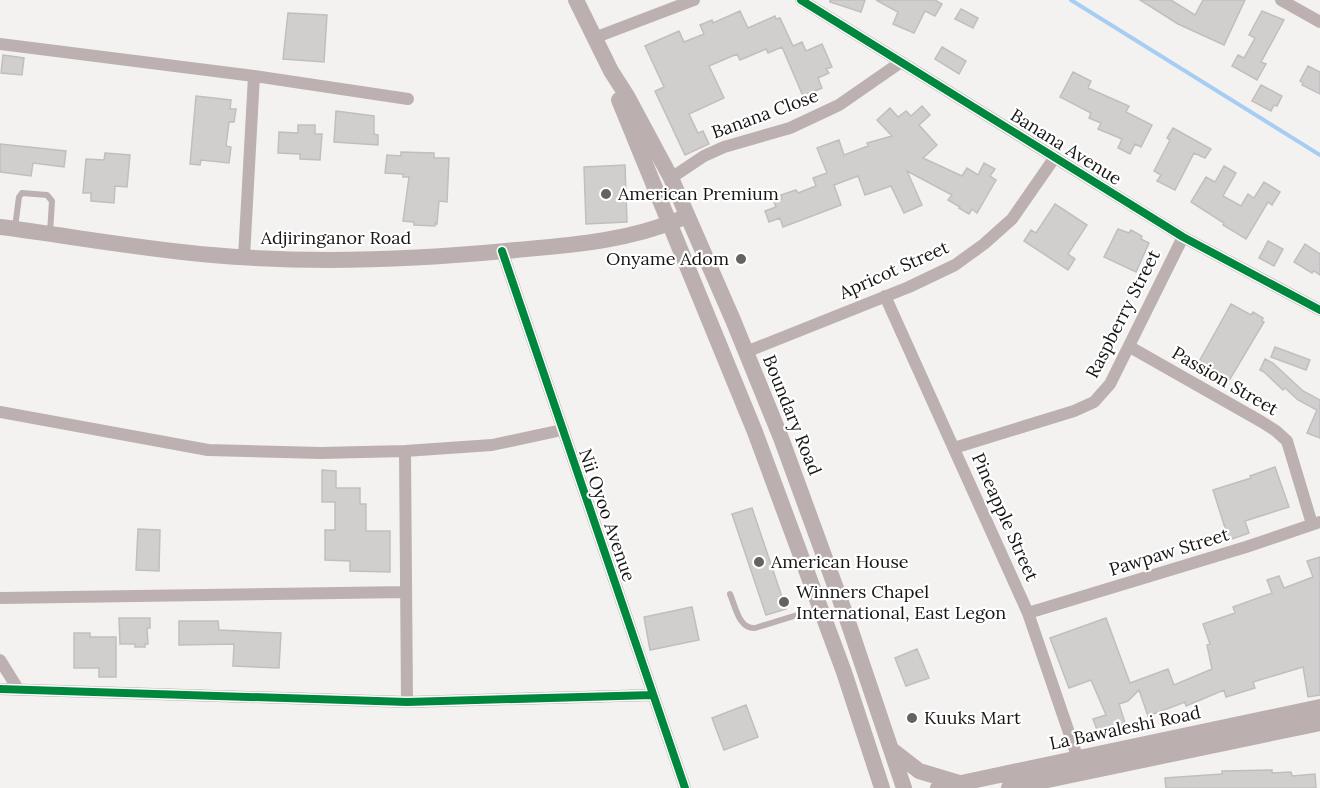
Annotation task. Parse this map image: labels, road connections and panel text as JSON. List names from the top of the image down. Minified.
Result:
{"streets":{"main road":["Adjiringanor Road","Boundary Road","La Bawaleshi Road"],"street":["Banana Close","Banana Avenue","Apricot Street","Raspberry Street","Passion Street","Nii Oyoo Avenue","Pineapple Street","Pawpaw Street"]},"crossings":[["Banana Close","Banana Avenue"],["Banana Close","Boundary Road"],["Banana Avenue","Apricot Street"],["Banana Avenue","Raspberry Street"],["Adjiringanor Road","Boundary Road"],["Adjiringanor Road","Nii Oyoo Avenue"],["Apricot Street","Boundary Road"],["Apricot Street","Pineapple Street"],["Raspberry Street","Passion Street"],["Raspberry Street","Pineapple Street"],["Passion Street","Pawpaw Street"],["Pineapple Street","Pawpaw Street"],["Pineapple Street","La Bawaleshi Road"]],"places":["American Premium","Onyame Adom","American House","Winners Chapel International, East Legon","Kuuks Mart"]}
